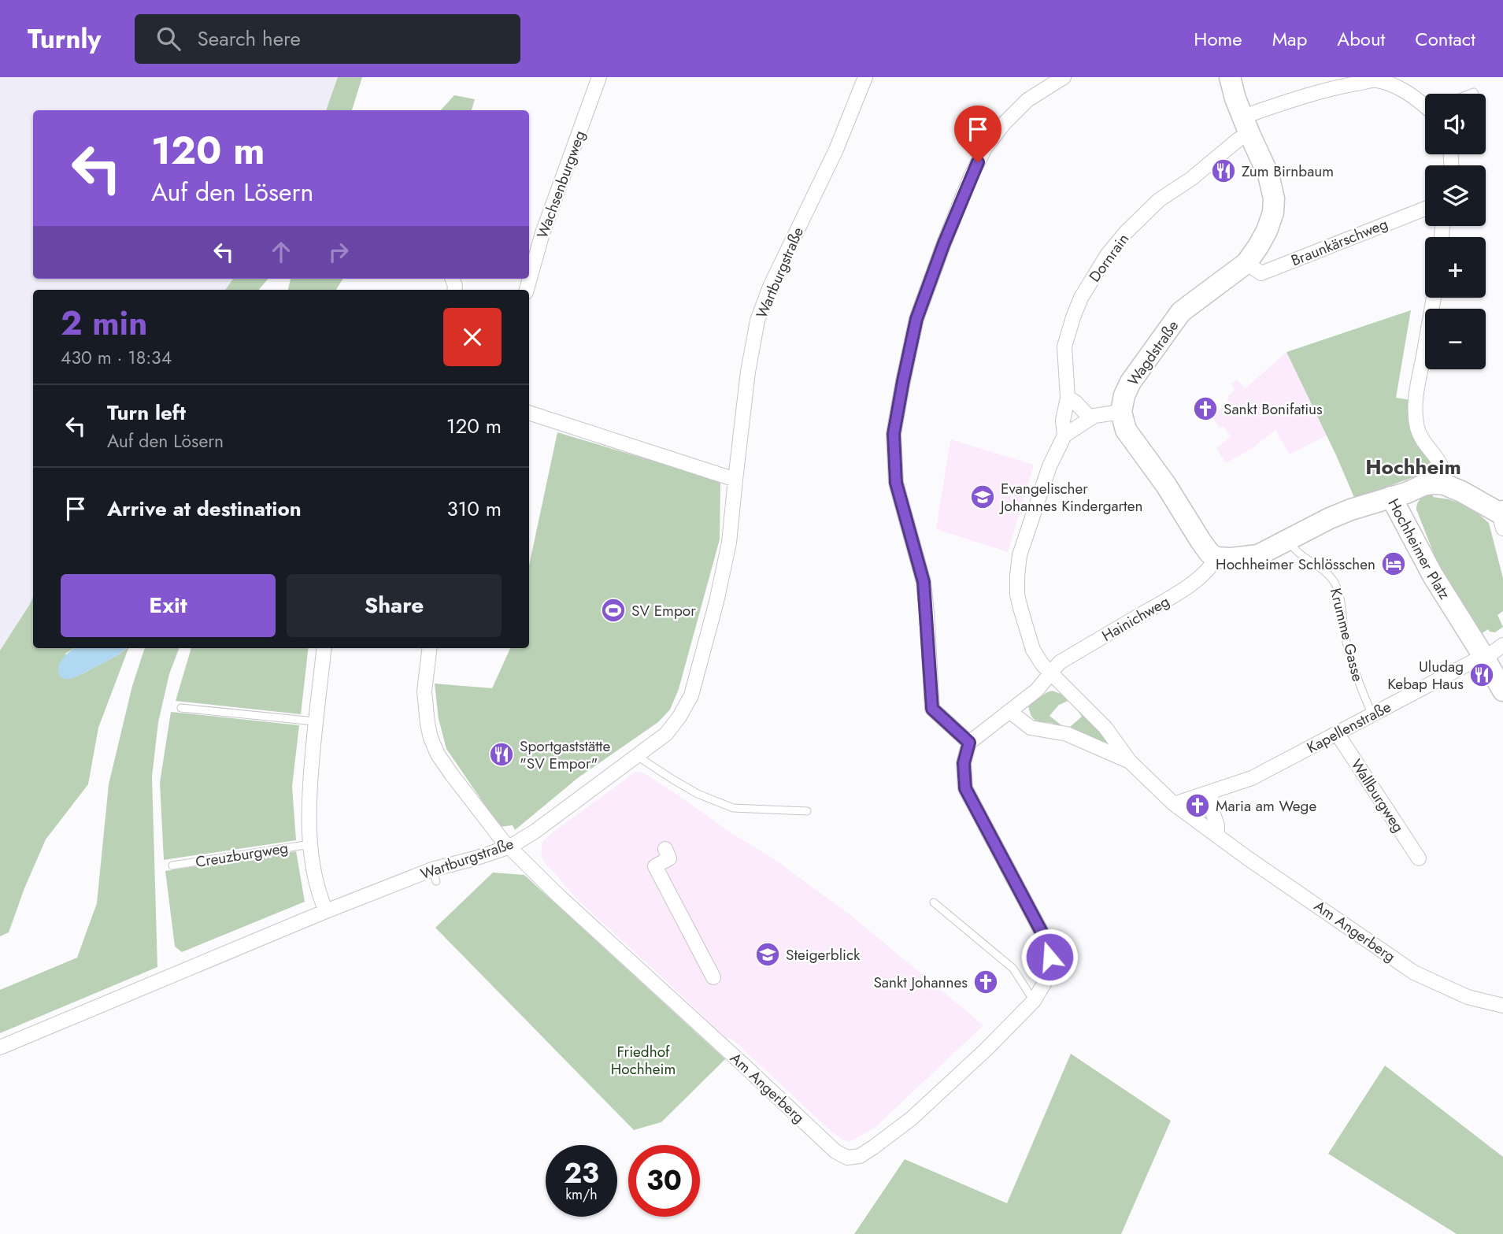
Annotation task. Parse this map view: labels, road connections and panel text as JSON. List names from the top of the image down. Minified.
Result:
{"streets":{"street":["Wachsenburgweg","Braunkärschweg","Dornrain","Wartburgstraße","Wagdstraße","Hochheimer Platz","Hainichweg","Kapellenstraße","Wallburgweg","Creuzburgweg","Am Angerberg"],"lane":["Krumme Gasse"]},"crossings":[["Braunkärschweg","Wagdstraße"],["Dornrain","Wagdstraße"],["Dornrain","Hainichweg"],["Dornrain","Am Angerberg"],["Wartburgstraße","Creuzburgweg"],["Wartburgstraße","Am Angerberg"],["Hochheimer Platz","Kapellenstraße"],["Hainichweg","Am Angerberg"],["Krumme Gasse","Kapellenstraße"],["Kapellenstraße","Wallburgweg"],["Kapellenstraße","Am Angerberg"]],"districts":["Hochheim"],"parks":["Friedhof Hochheim"],"places":{"restaurant":["Zum Birnbaum","Uludag Kebap Haus","Sportgaststätte \"SV Empor\""],"church":["Sankt Bonifatius","Maria am Wege","Sankt Johannes"],"school or university":["Evangelischer Johannes Kindergarten","Steigerblick"],"hotel":["Hochheimer Schlösschen"],"sports":["SV Empor"]},"page":{"header":"Turnly","search":"Search here","nav":["Home","Map","About","Contact"],"map_buttons":["+","−"],"turn":["120 m","Auf den Lösern"],"heading":["2 min","430 m · 18:34"],"list":[{"name":"Turn left","note":"Auf den Lösern","value":"120 m"},{"name":"Arrive at destination","value":"310 m"}],"buttons":["Exit","Share"],"speed":"23 km/h","limit":"30"}}
